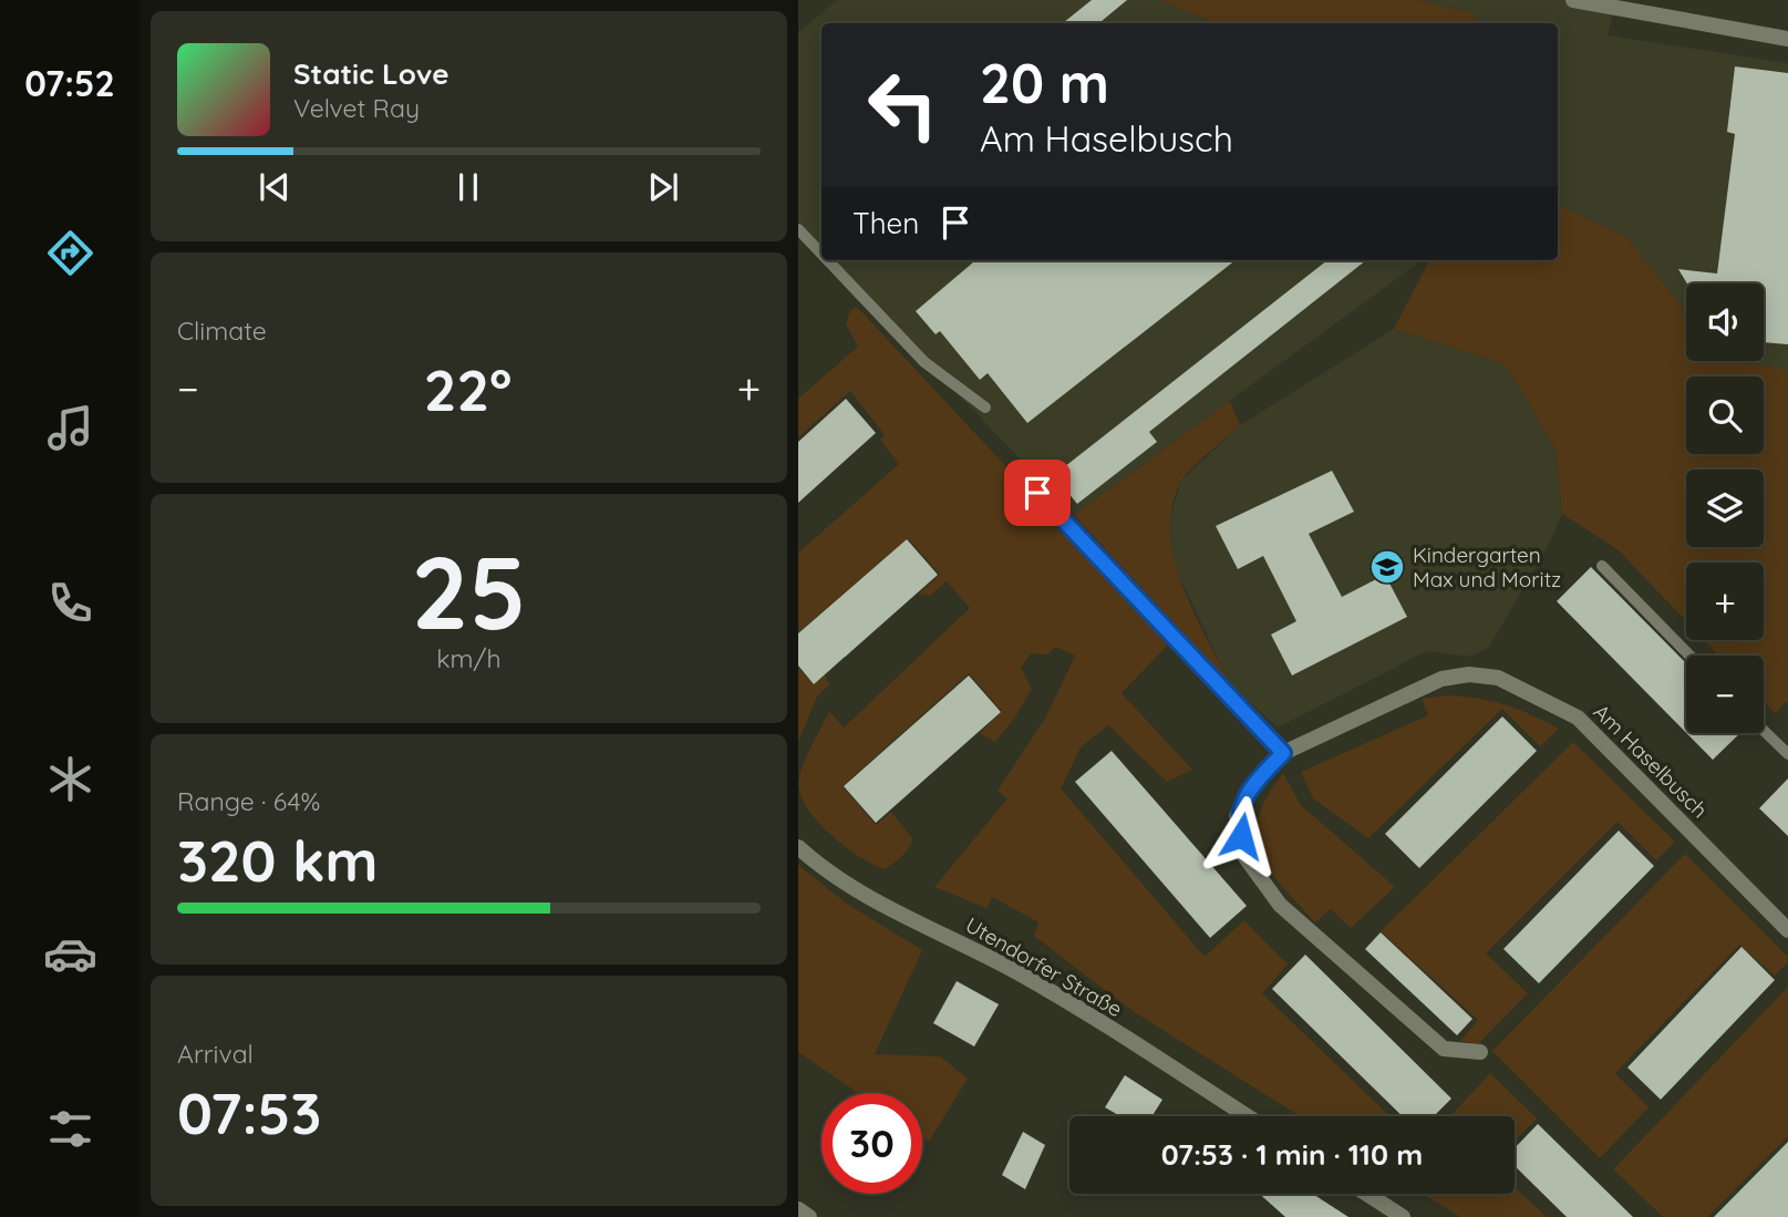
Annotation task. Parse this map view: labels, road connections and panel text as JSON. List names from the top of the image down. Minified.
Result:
{"streets":{"street":["Am Haselbusch","Utendorfer Straße"]},"places":{"school or university":["Kindergarten Max und Moritz"]},"page":{"tabs":"07:52","turn":["20 m","Am Haselbusch"],"song":["Static Love","Velvet Ray"],"then":"Then","tile":["Climate",["25","km/h"],["Range · 64%","320 km"],["Arrival","07:53"]],"map_buttons":["+","−"],"heat":["−","22°","+"],"limit":"30","trip":"07:53 · 1 min · 110 m"}}
